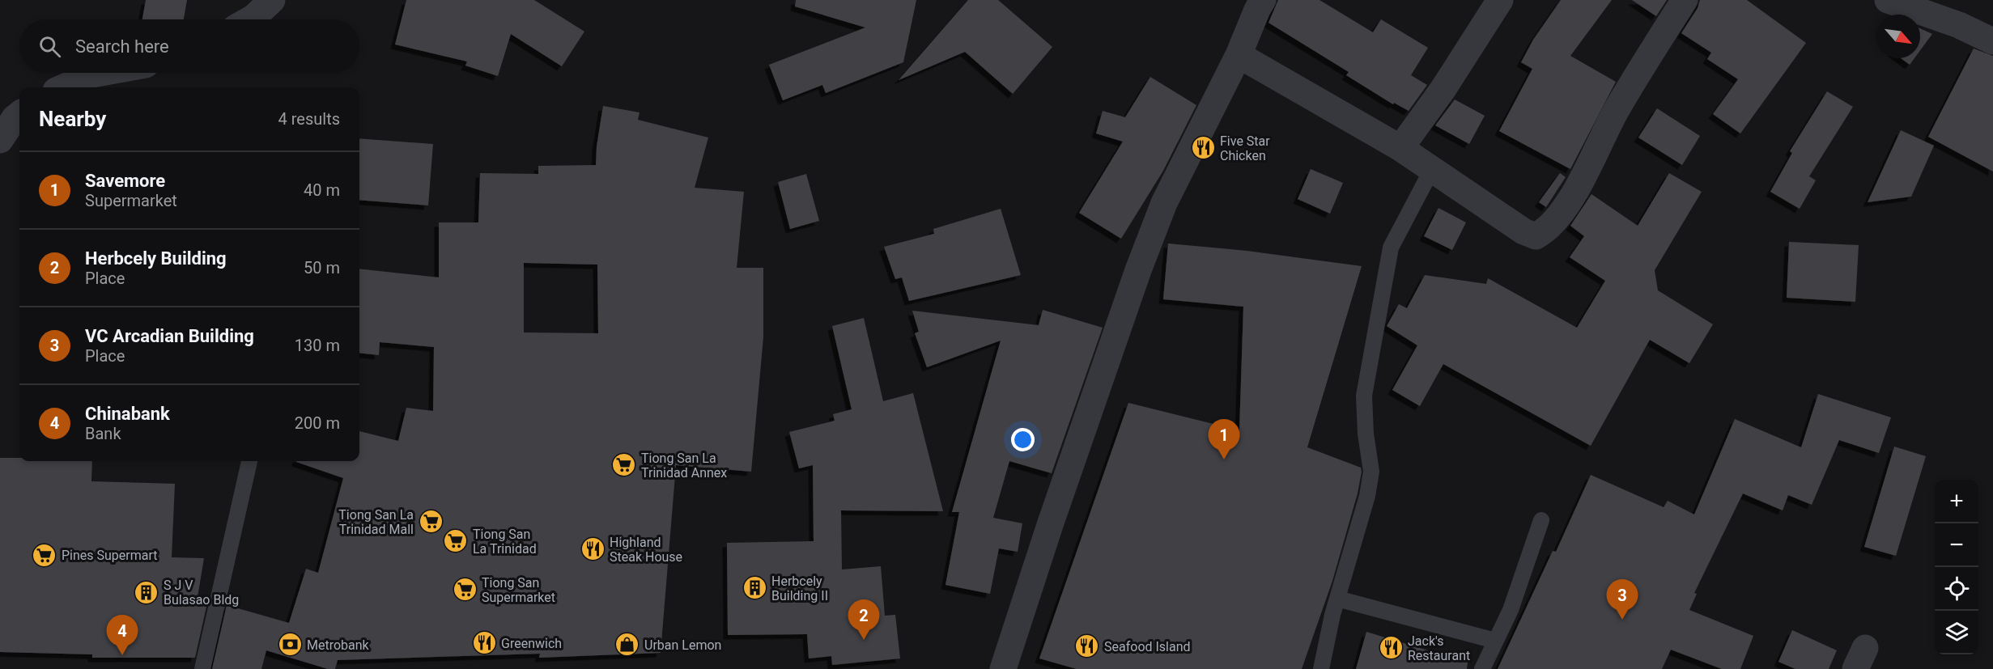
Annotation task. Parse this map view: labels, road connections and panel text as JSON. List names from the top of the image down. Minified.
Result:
{"places":{"restaurant":["Five Star Chicken","Highland Steak House","Greenwich","Seafood Island","Jack's Restaurant"],"supermarket":["Tiong San La Trinidad Annex","Tiong San La Trinidad Mall","Tiong San La Trinidad","Pines Supermart","Tiong San Supermarket"],"building":["Herbcely Building II","S J V Bulasao Bldg"],"bank":["Metrobank"],"shop":["Urban Lemon"]},"north":"bottom right","page":{"search":"Search here","heading":["Nearby","4 results"],"list":[{"mark":"1","name":"Savemore","note":"Supermarket","value":"40 m"},{"mark":"2","name":"Herbcely Building","note":"Place","value":"50 m"},{"mark":"3","name":"VC Arcadian Building","note":"Place","value":"130 m"},{"mark":"4","name":"Chinabank","note":"Bank","value":"200 m"}],"pins":["1","3","2","4"],"map_buttons":["+","−"]}}
